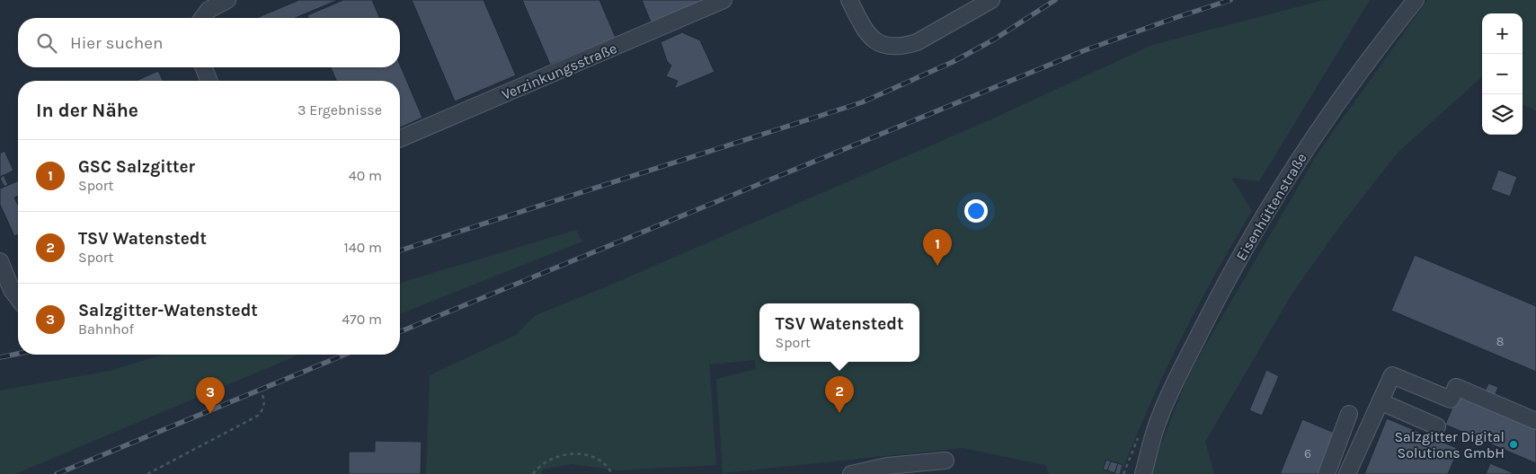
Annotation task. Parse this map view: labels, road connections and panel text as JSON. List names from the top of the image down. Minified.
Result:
{"streets":{"street":["Verzinkungsstraße","Eisenhüttenstraße"]},"places":["Salzgitter Digital Solutions GmbH"],"house_numbers":["8","6"],"page":{"map_buttons":["+","−"],"search":"Hier suchen","heading":["In der Nähe","3 Ergebnisse"],"list":[{"mark":"1","name":"GSC Salzgitter","note":"Sport","value":"40 m"},{"mark":"2","name":"TSV Watenstedt","note":"Sport","value":"140 m"},{"mark":"3","name":"Salzgitter-Watenstedt","note":"Bahnhof","value":"470 m"}],"pins":["1","2","3"],"popup":["TSV Watenstedt","Sport"]}}
